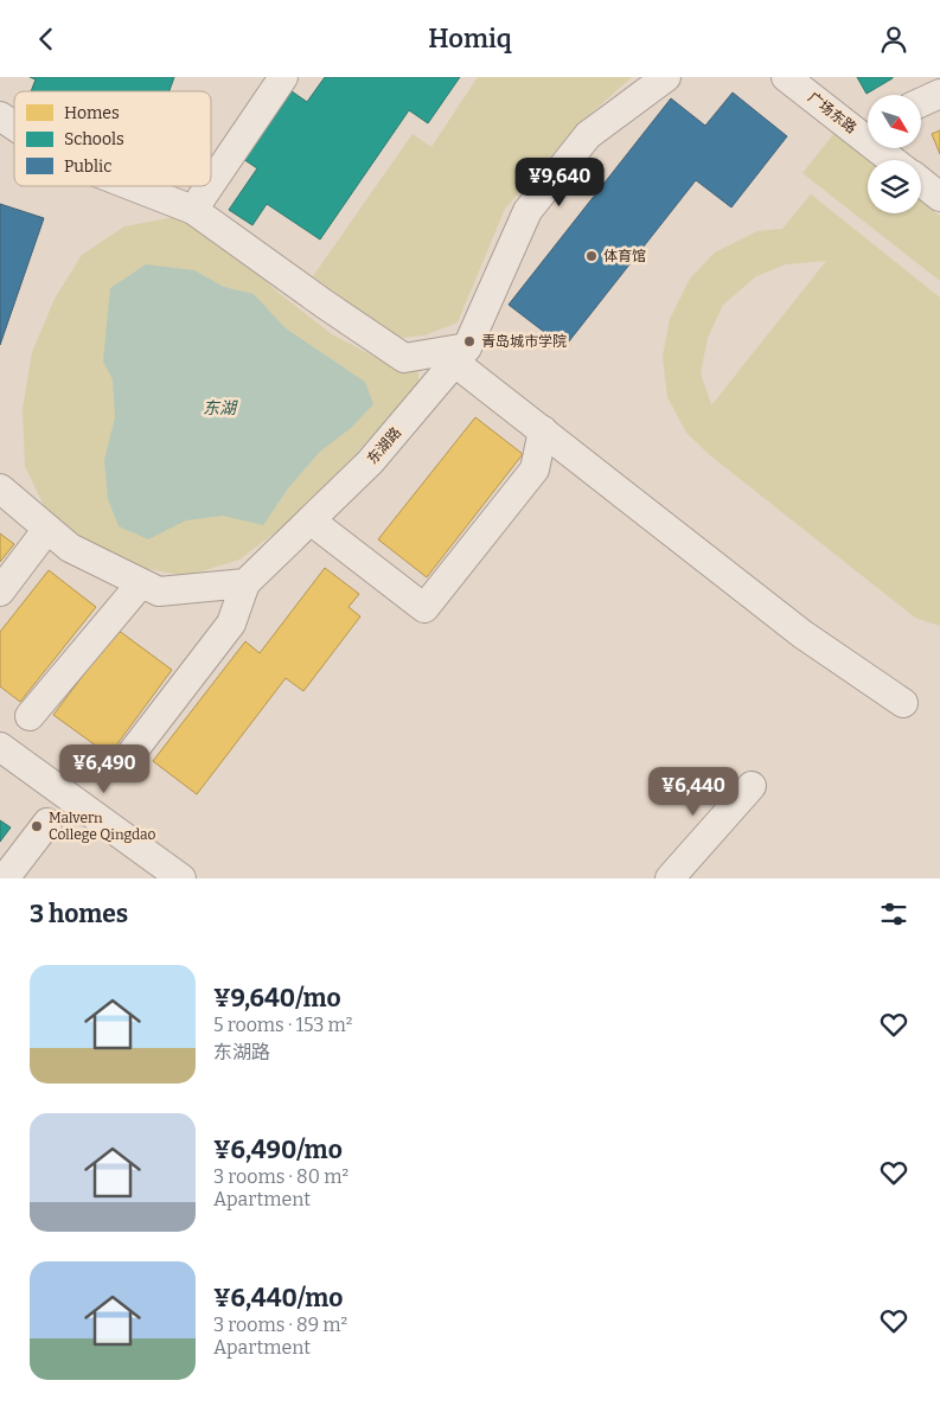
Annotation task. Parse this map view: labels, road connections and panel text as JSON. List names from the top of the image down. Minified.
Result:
{"streets":{"street":["广场东路","东湖路"]},"water":["东湖"],"places":["体育馆","青岛城市学院","Malvern College Qingdao"],"legend":["Homes","Schools","Public"],"north":"bottom right","page":{"header":"Homiq","price":["¥9,640","¥6,490","¥6,440"],"heading":"3 homes","list":[{"name":"¥9,640/mo","note":"5 rooms · 153 m² · 东湖路"},{"name":"¥6,490/mo","note":"3 rooms · 80 m² · Apartment"},{"name":"¥6,440/mo","note":"3 rooms · 89 m² · Apartment"}]}}
